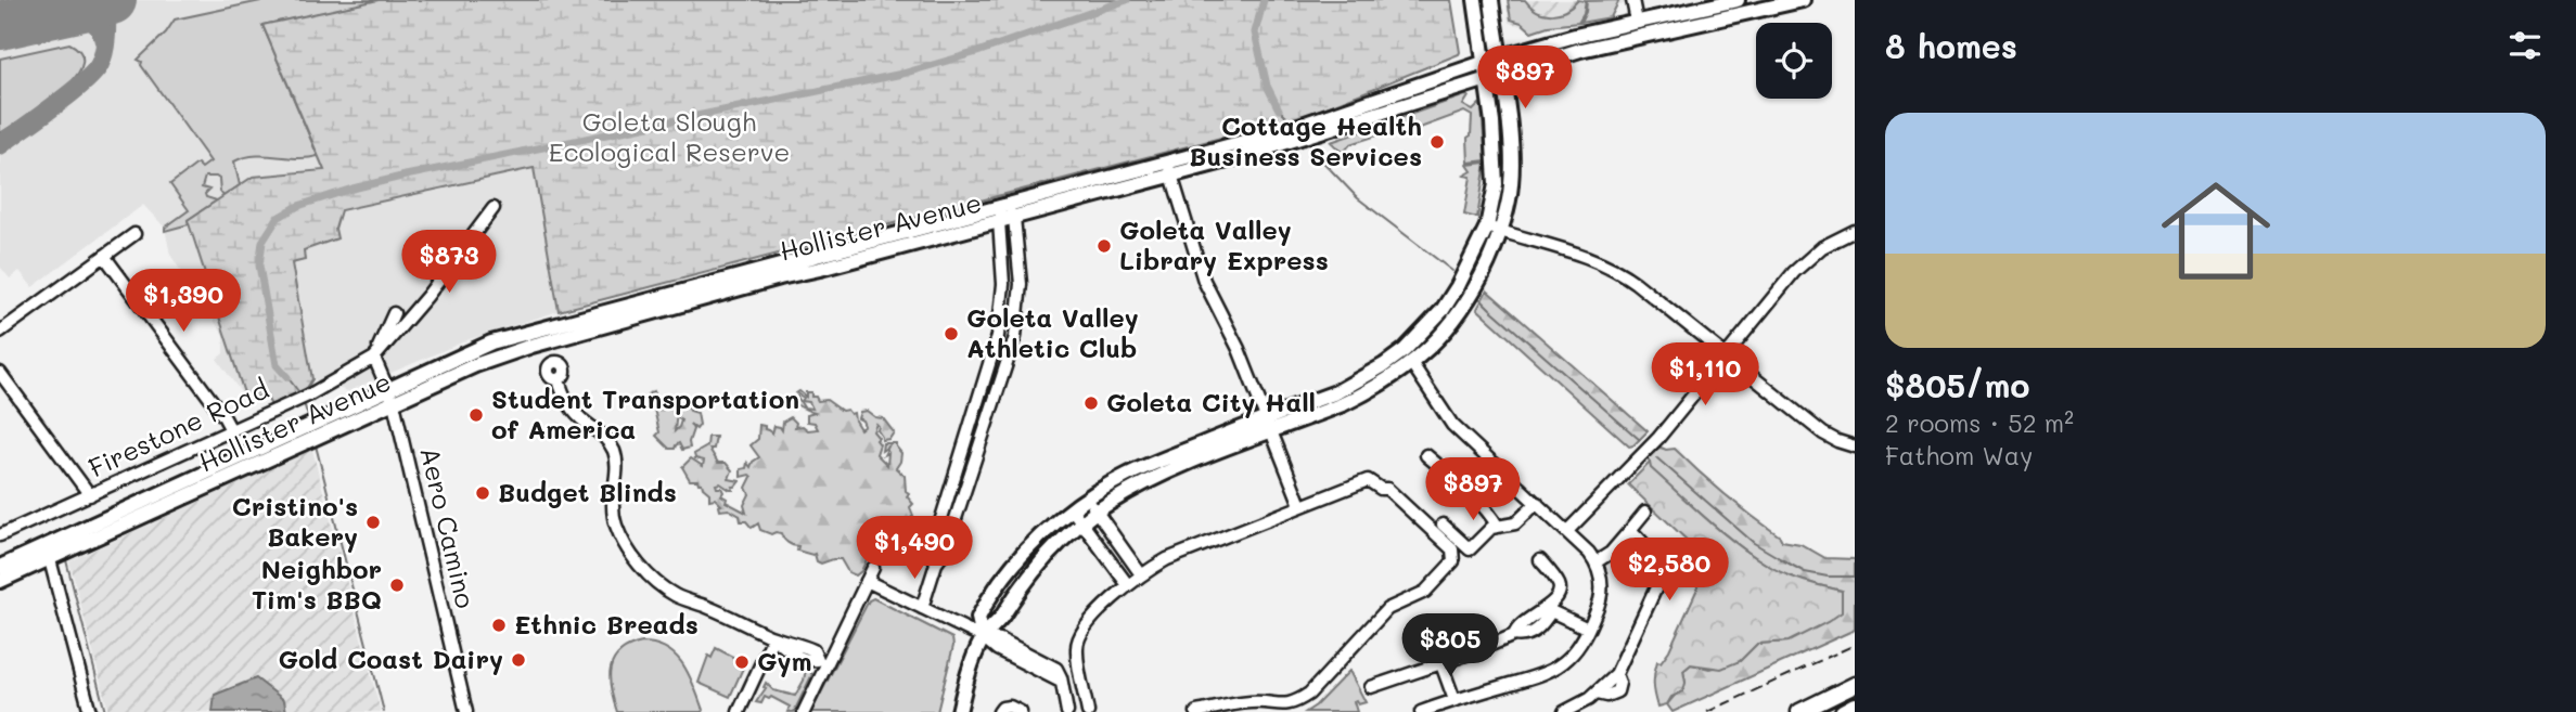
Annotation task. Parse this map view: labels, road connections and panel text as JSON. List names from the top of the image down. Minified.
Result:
{"streets":{"main road":["Hollister Avenue"],"street":["Firestone Road","Aero Camino"]},"crossings":[["Hollister Avenue","Aero Camino"],["Firestone Road","Aero Camino"]],"parks":["Goleta Slough Ecological Reserve"],"places":["Cottage Health Business Services","Goleta Valley Library Express","Goleta Valley Athletic Club","Goleta City Hall","Student Transportation of America","Budget Blinds","Cristino's Bakery","Neighbor Tim's BBQ","Ethnic Breads","Gold Coast Dairy","Gym"],"page":{"heading":"8 homes","price":["$897","$873","$1,390","$1,110","$897","$1,490","$2,580","$805"],"list":[{"name":"$805/mo","note":"2 rooms · 52 m² · Fathom Way"}]}}
